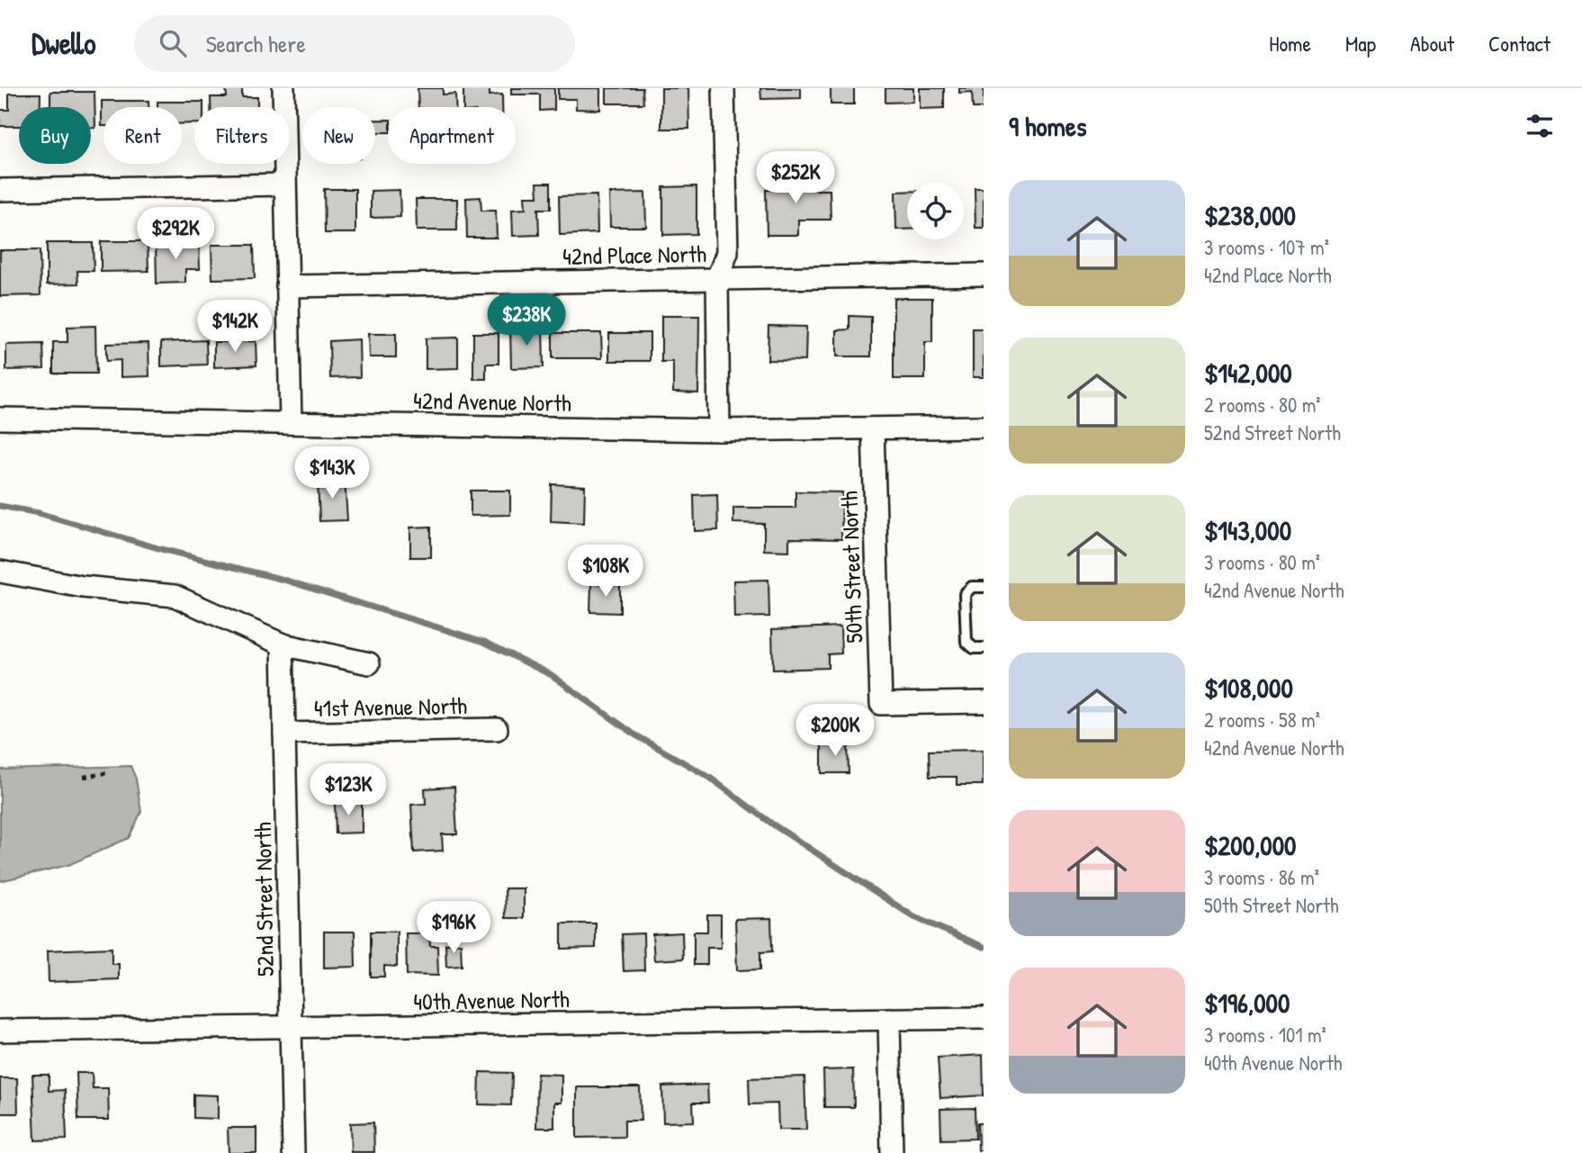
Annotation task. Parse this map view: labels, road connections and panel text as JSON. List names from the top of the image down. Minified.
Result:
{"streets":{"street":["42nd Place North","42nd Avenue North","50th Street North","41st Avenue North","52nd Street North","40th Avenue North"]},"crossings":[["42nd Avenue North","50th Street North"],["41st Avenue North","52nd Street North"],["52nd Street North","40th Avenue North"]],"page":{"header":"Dwello","search":"Search here","nav":["Home","Map","About","Contact"],"heading":"9 homes","chip":["Buy","Rent","Filters","New","Apartment"],"price":["$252K","$292K","$238K","$142K","$143K","$108K","$200K","$123K","$196K"],"list":[{"name":"$238,000","note":"3 rooms · 107 m² · 42nd Place North"},{"name":"$142,000","note":"2 rooms · 80 m² · 52nd Street North"},{"name":"$143,000","note":"3 rooms · 80 m² · 42nd Avenue North"},{"name":"$108,000","note":"2 rooms · 58 m² · 42nd Avenue North"},{"name":"$200,000","note":"3 rooms · 86 m² · 50th Street North"},{"name":"$196,000","note":"3 rooms · 101 m² · 40th Avenue North"}]}}
